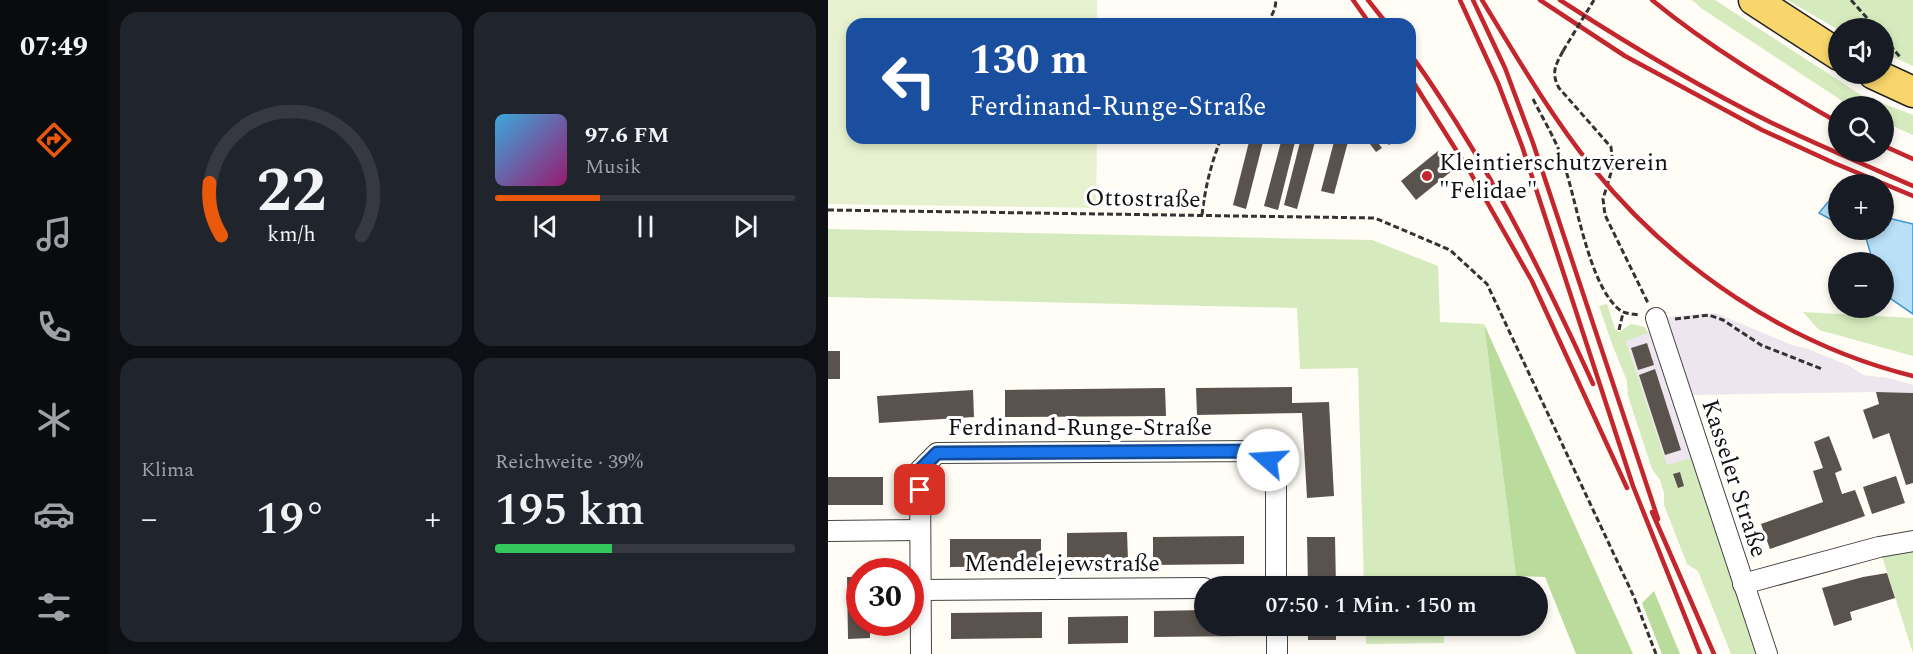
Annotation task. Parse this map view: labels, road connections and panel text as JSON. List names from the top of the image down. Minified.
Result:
{"streets":{"street":["Ferdinand-Runge-Straße","Kasseler Straße","Mendelejewstraße"],"path":["Ottostraße"]},"places":["Kleintierschutzverein \"Felidae\""],"page":{"tabs":"07:49","map_buttons":["+","−"],"turn":["130 m","Ferdinand-Runge-Straße"],"song":["97.6 FM","Musik"],"tile":["Klima",["Reichweite · 39%","195 km"]],"heat":["−","19°","+"],"limit":"30","trip":"07:50 · 1 Min. · 150 m","gauge":["22","km/h"]}}
